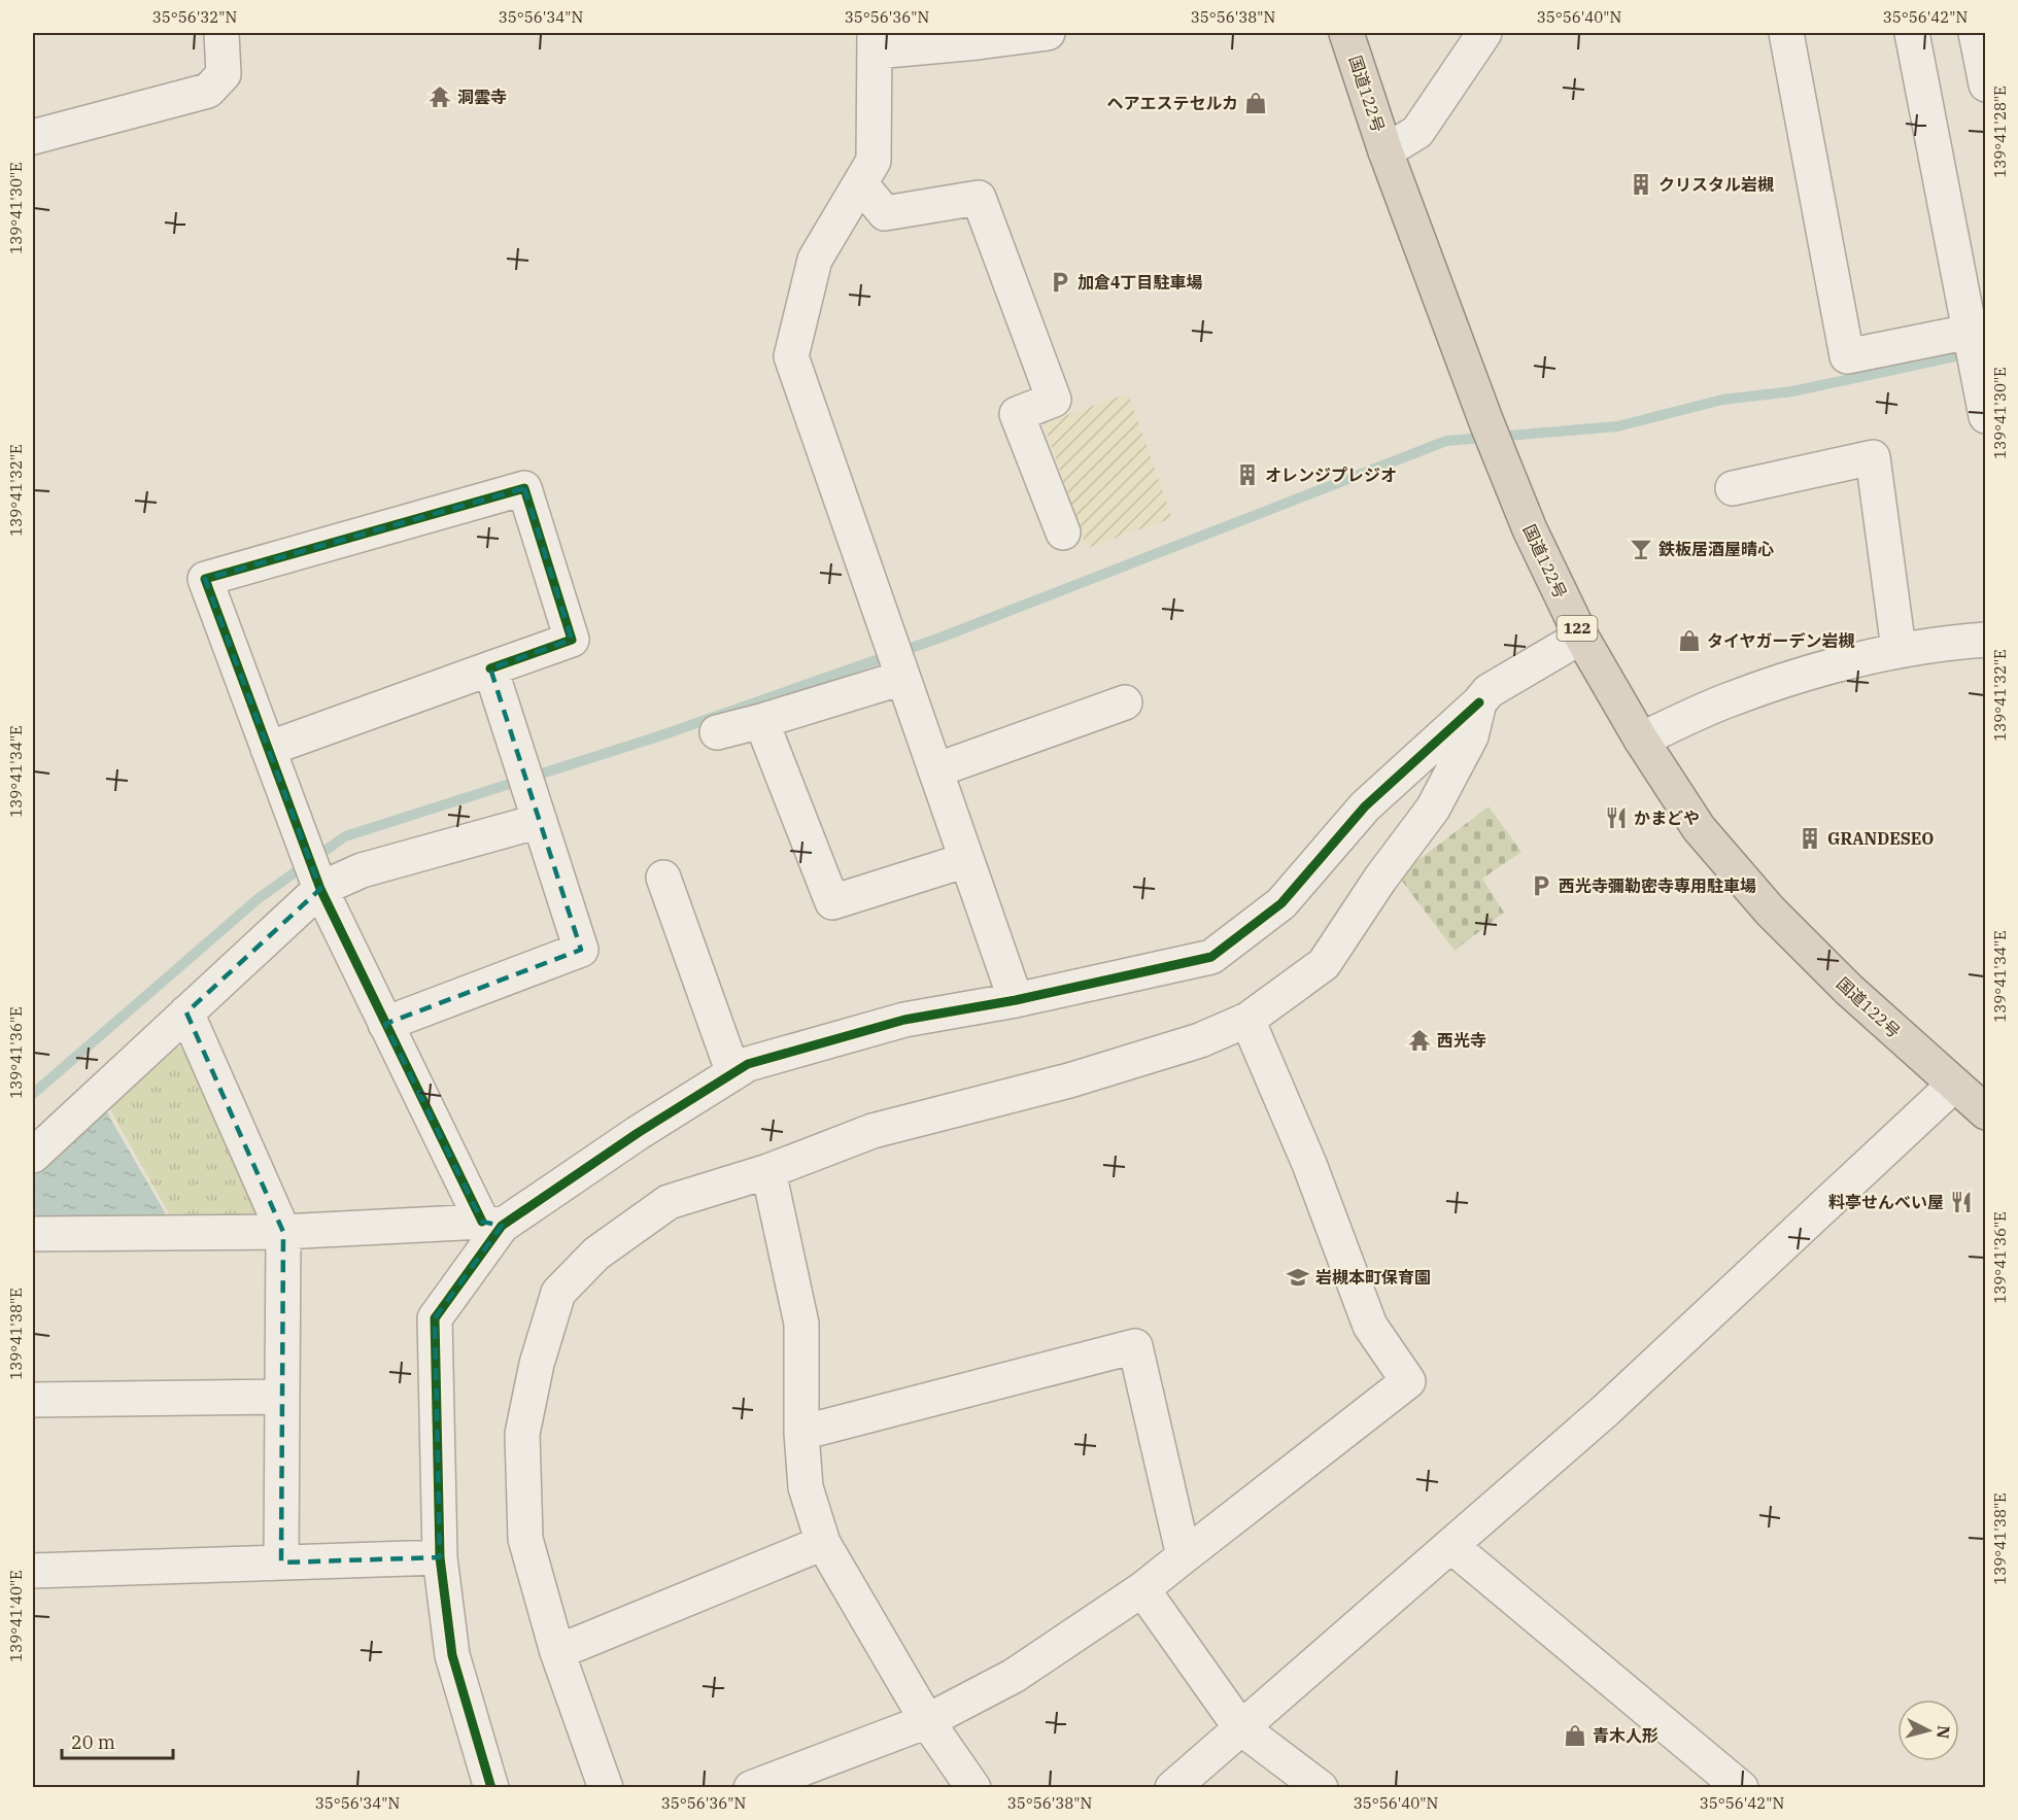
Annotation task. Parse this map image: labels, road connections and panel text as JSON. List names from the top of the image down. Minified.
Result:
{"streets":{"highway":["国道122号","122"]},"places":{"temple":["洞雲寺","西光寺"],"shop":["ヘアエステセルカ","タイヤガーデン岩槻","青木人形"],"building":["クリスタル岩槻","オレンジプレジオ","GRANDESEO"],"parking":["加倉4丁目駐車場","西光寺彌勒密寺専用駐車場"],"bar":["鉄板居酒屋晴心"],"restaurant":["かまどや","料亭せんべい屋"],"school or university":["岩槻本町保育園"]},"scale_bar":"20 m","north":"right","coordinates":["35°56'32\"N","35°56'34\"N","35°56'36\"N","35°56'38\"N","35°56'40\"N","35°56'42\"N","139°41'28\"E","139°41'30\"E","139°41'32\"E","139°41'34\"E","139°41'36\"E","139°41'38\"E","139°41'40\"E"]}
